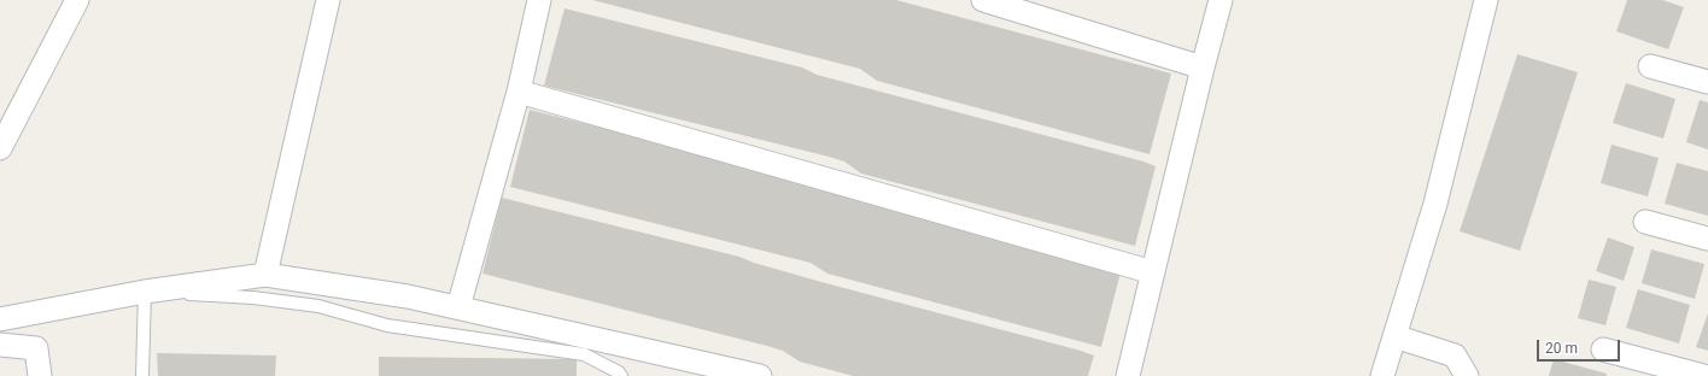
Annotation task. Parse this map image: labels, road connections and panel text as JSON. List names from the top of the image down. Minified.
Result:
{"scale_bar":"20 m"}
